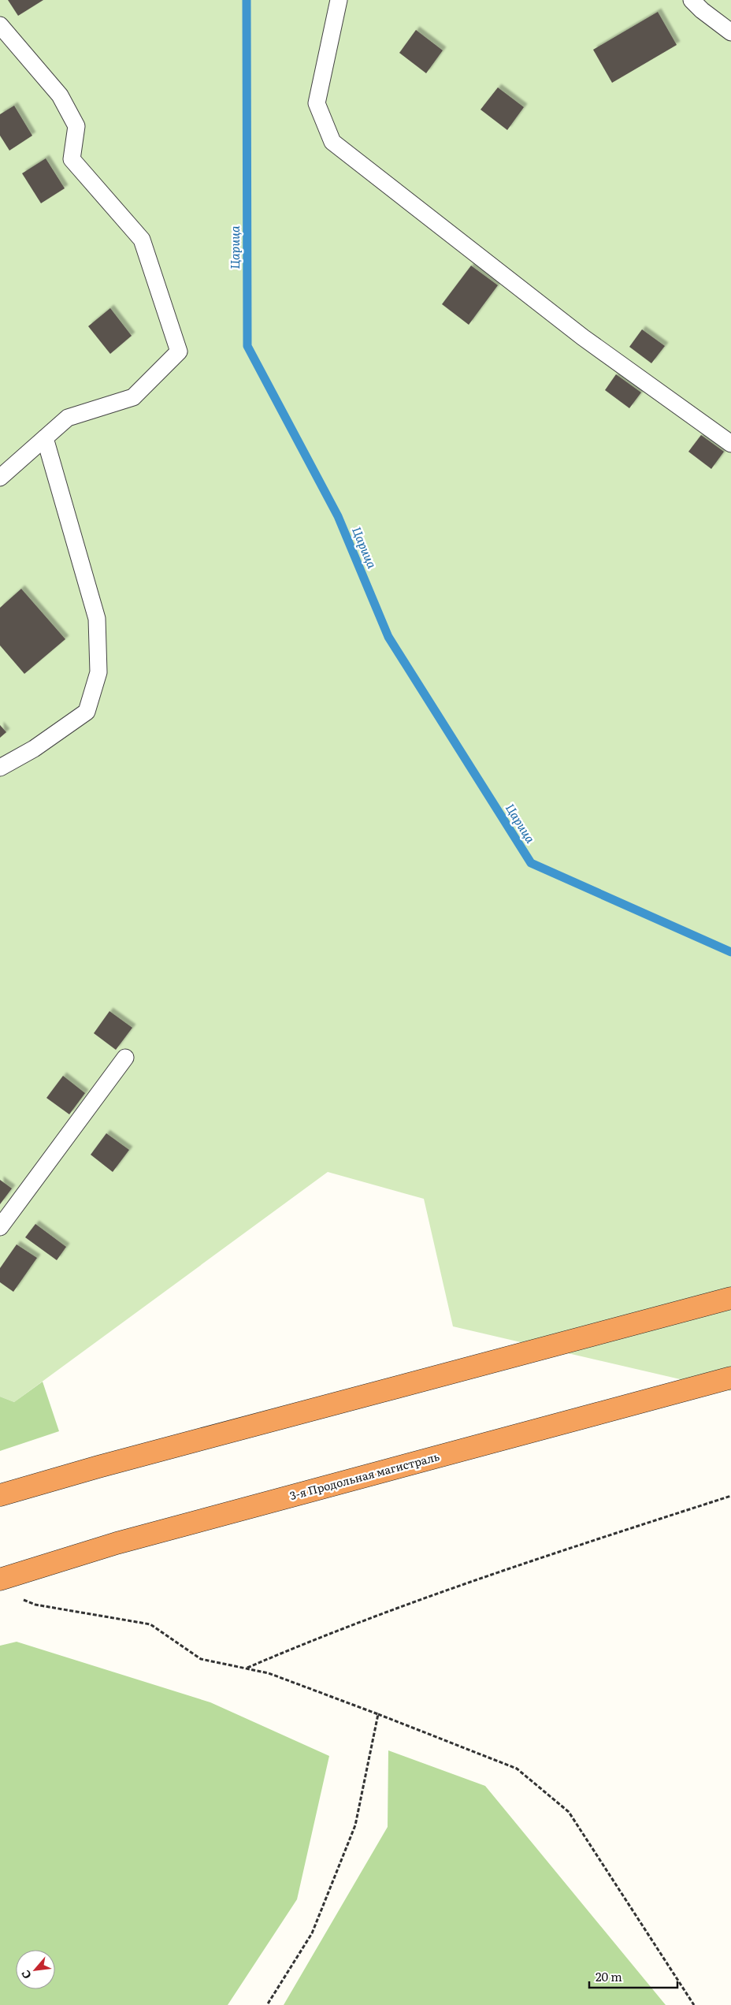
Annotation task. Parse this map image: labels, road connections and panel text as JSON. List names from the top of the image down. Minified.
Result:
{"streets":{"highway":["3-я Продольная магистраль"]},"water":["Царица"],"scale_bar":"20 m","north":"bottom left"}
